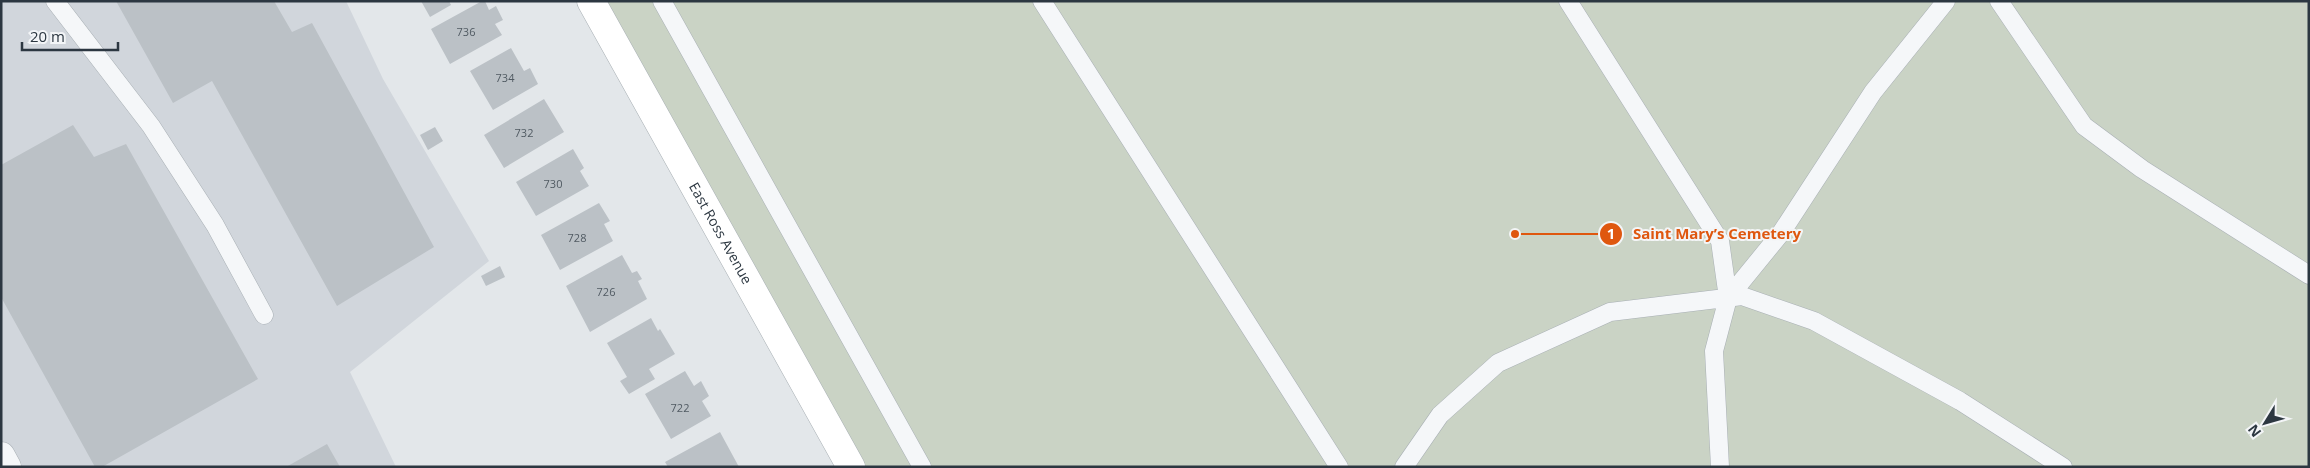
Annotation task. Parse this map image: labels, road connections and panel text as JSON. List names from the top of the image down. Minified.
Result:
{"streets":{"street":["East Ross Avenue"]},"places":["Saint Mary’s Cemetery"],"house_numbers":["736","734","732","730","728","726","722"],"scale_bar":"20 m","north":"bottom left"}
